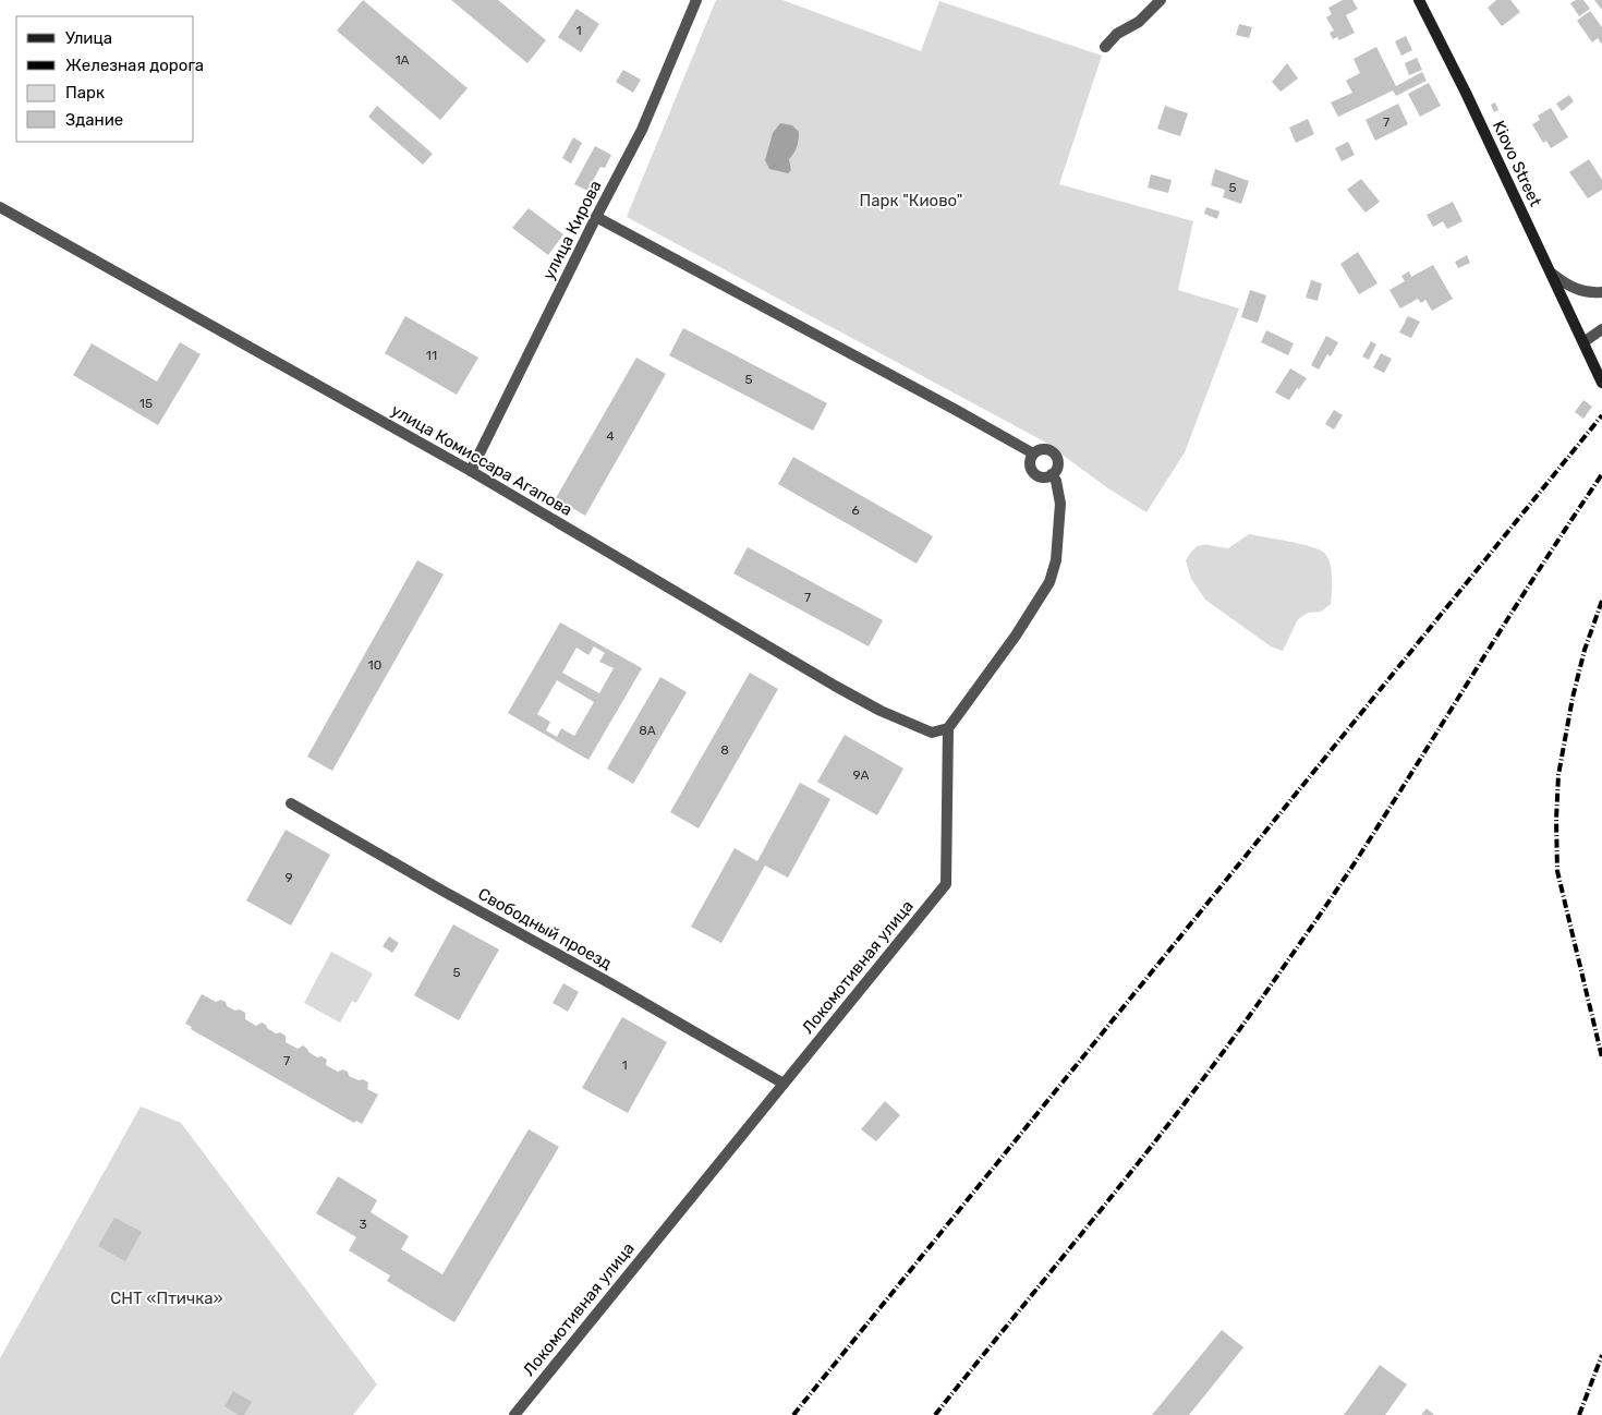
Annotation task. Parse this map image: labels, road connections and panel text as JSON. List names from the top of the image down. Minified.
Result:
{"streets":{"main road":["Kiovo Street"],"street":["улица Кирова","улица Комиссара Агапова","Свободный проезд","Локомотивная улица"]},"crossings":[["улица Кирова","улица Комиссара Агапова"],["улица Комиссара Агапова","Локомотивная улица"],["Свободный проезд","Локомотивная улица"]],"parks":["Парк \"Киово\"","СНТ «Птичка»"],"house_numbers":["1","1А","7","5","11","5","15","4","6","7","10","8А","8","9А","9","5","7","1","3"],"legend":["Улица","Железная дорога","Парк","Здание"]}
